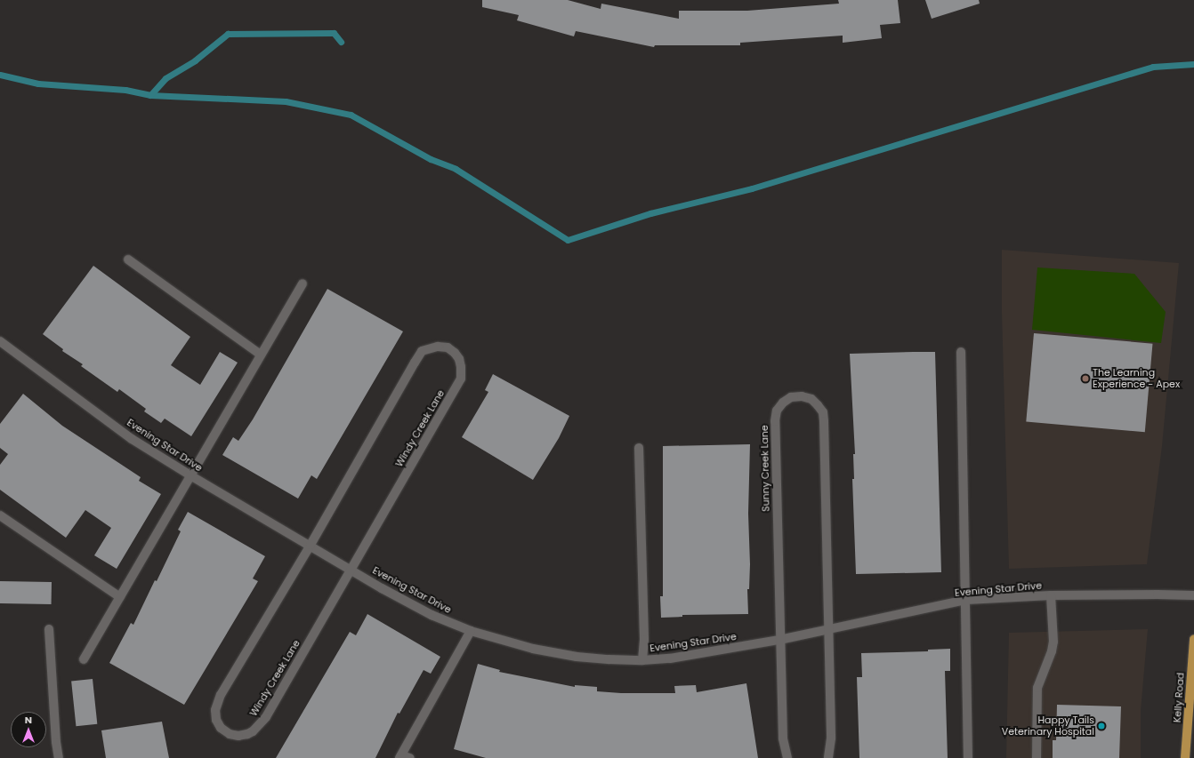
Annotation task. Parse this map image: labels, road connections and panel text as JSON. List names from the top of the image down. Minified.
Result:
{"streets":{"main road":["Kelly Road"],"street":["Windy Creek Lane","Evening Star Drive","Sunny Creek Lane"]},"crossings":[["Windy Creek Lane","Evening Star Drive"],["Evening Star Drive","Sunny Creek Lane"]],"places":["The Learning Experience - Apex","Happy Tails Veterinary Hospital"],"north":"top"}
